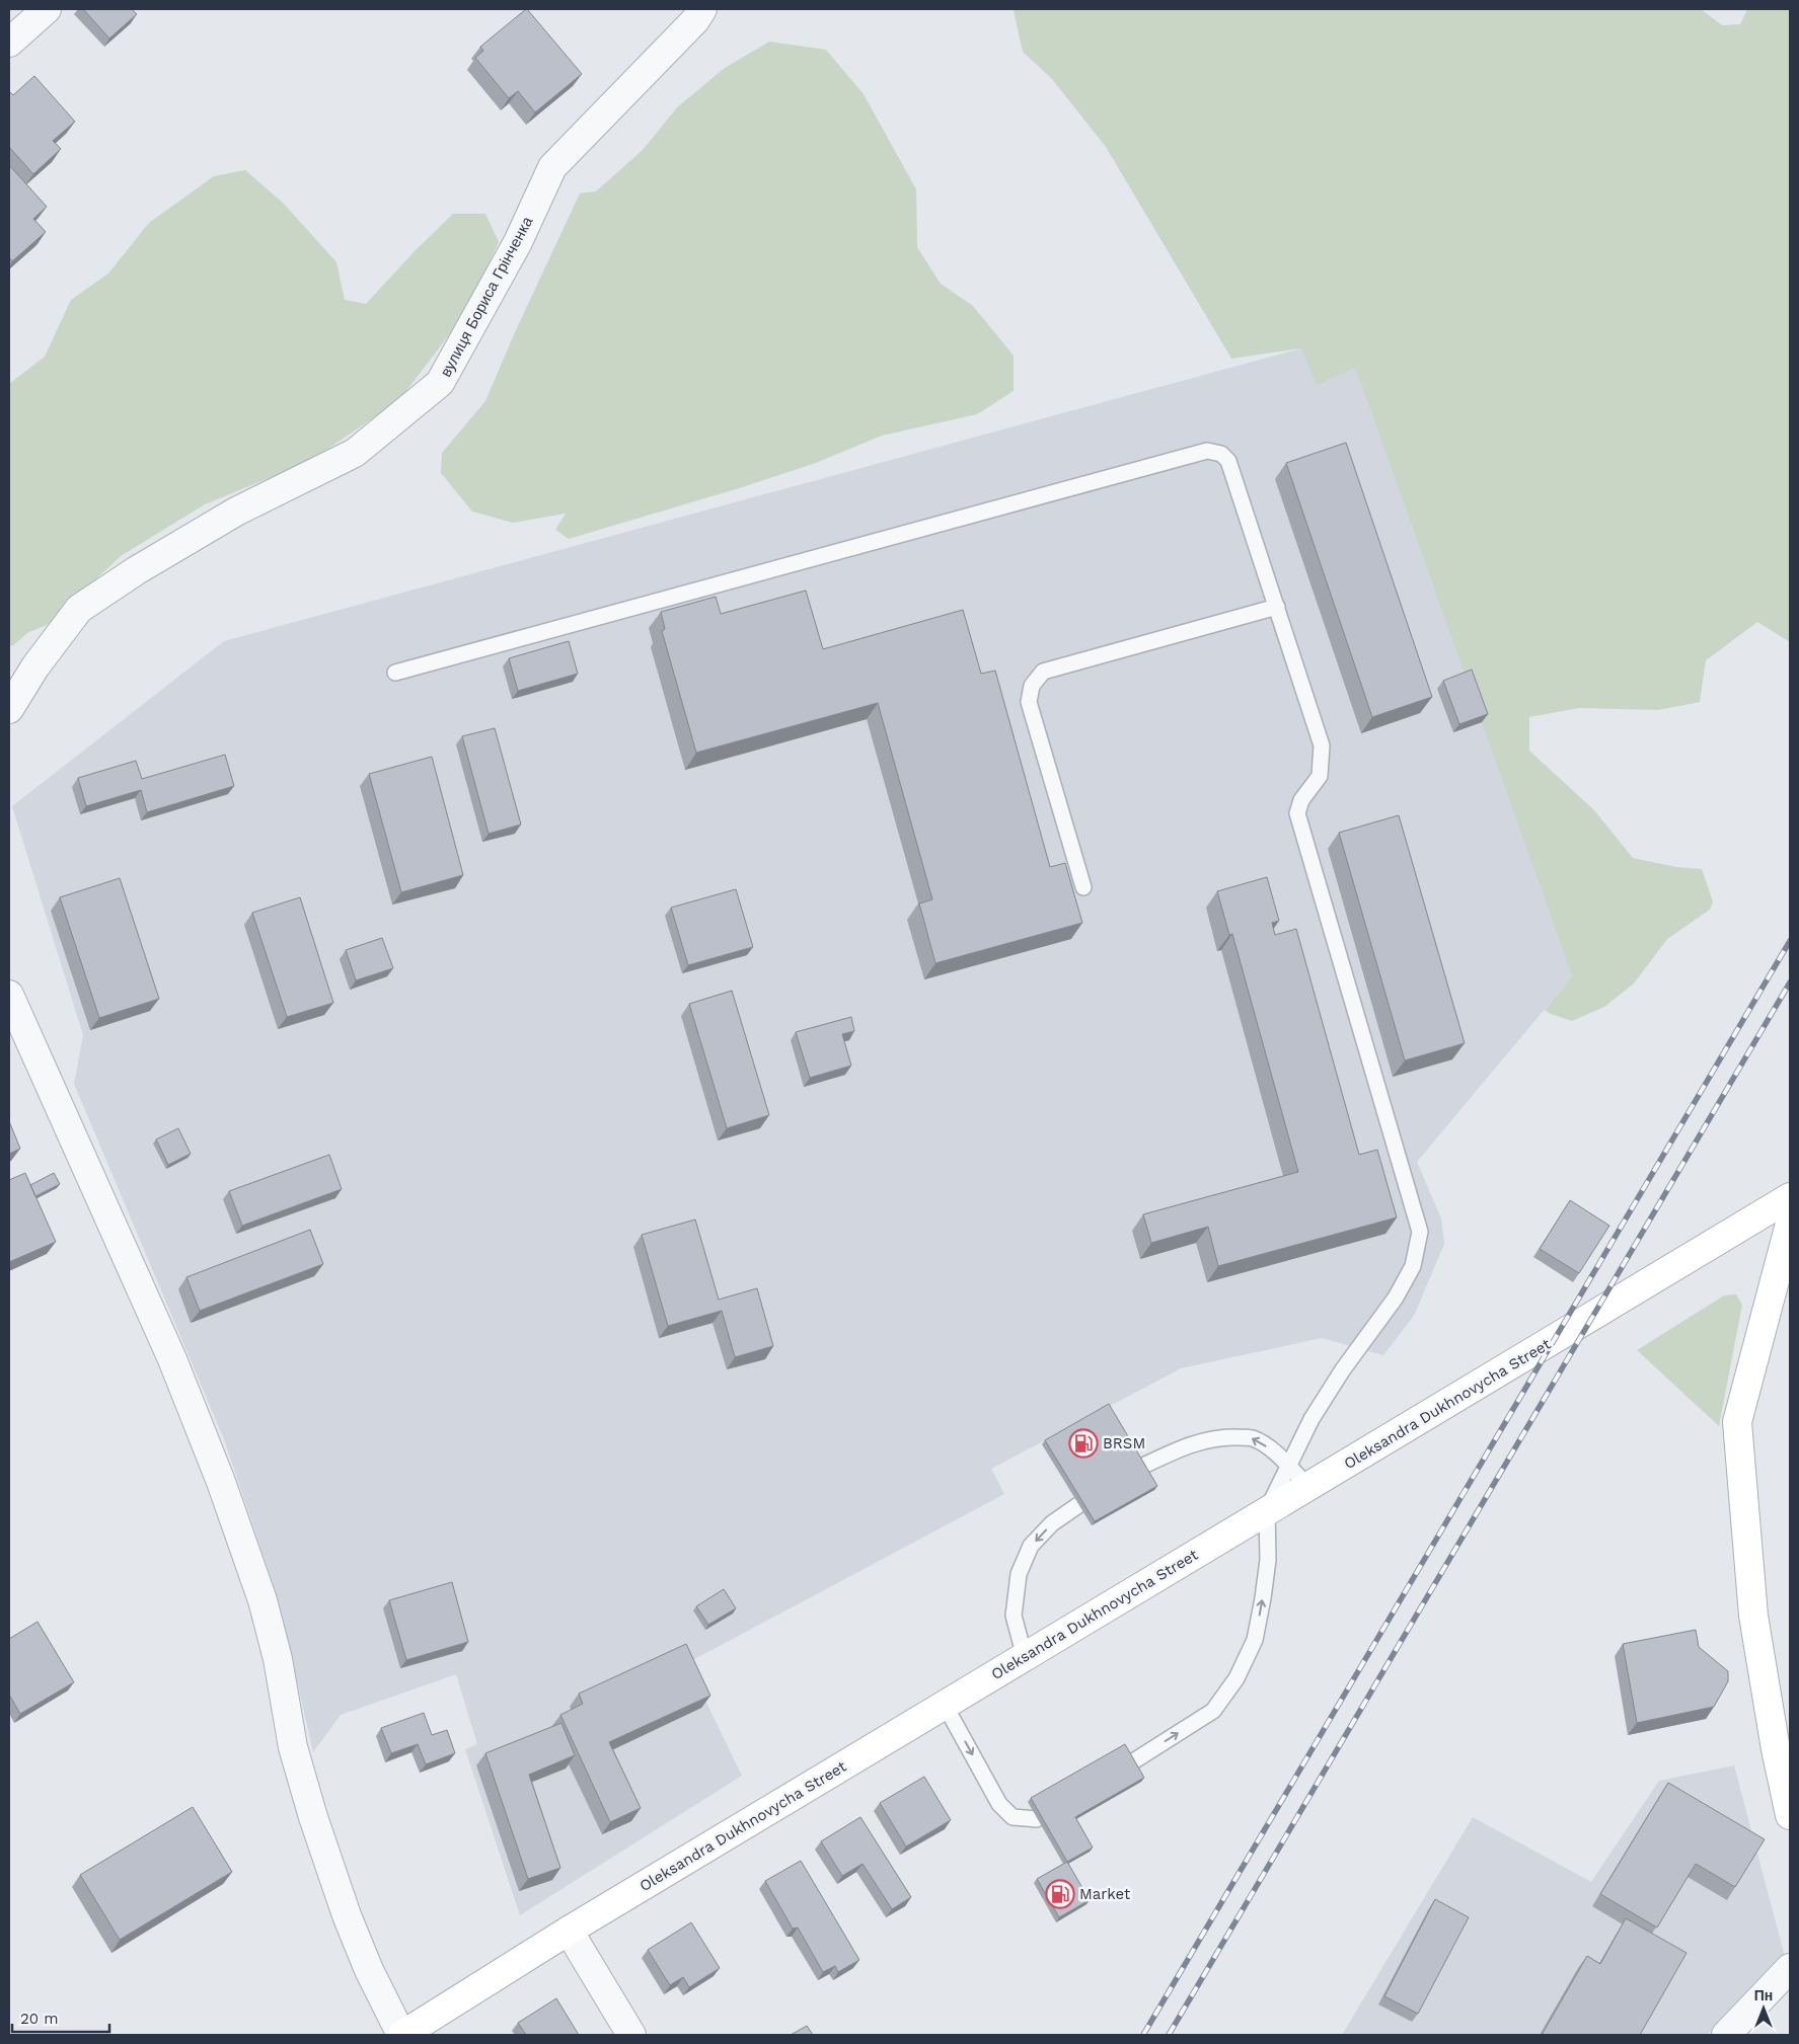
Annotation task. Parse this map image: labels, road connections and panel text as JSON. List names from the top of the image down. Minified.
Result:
{"streets":{"main road":["Oleksandra Dukhnovycha Street"],"street":["вулиця Бориса Грінченка"]},"places":{"fuel station":["BRSM","Market"]},"scale_bar":"20 m","north":"top"}
